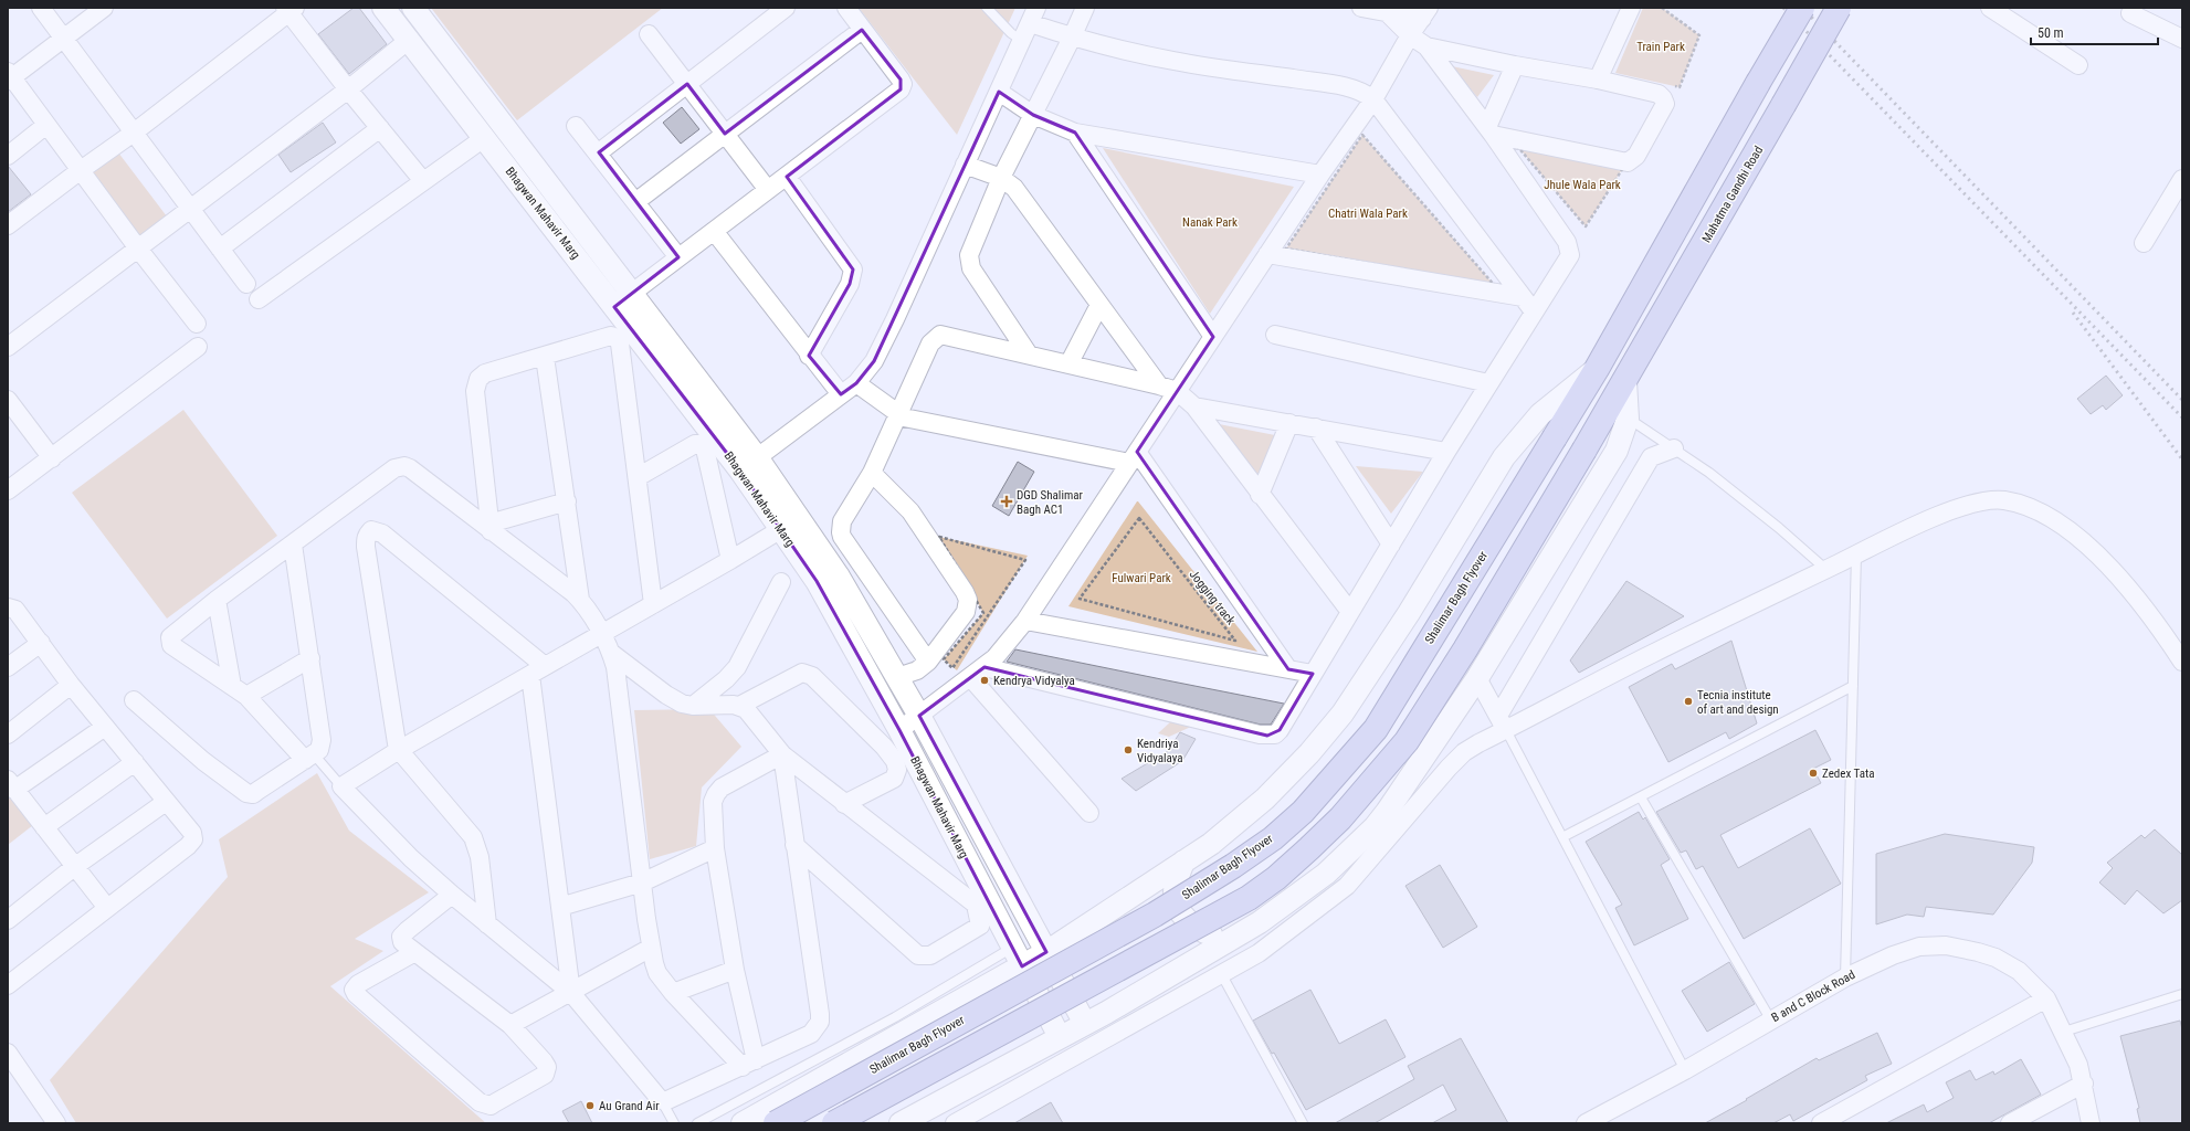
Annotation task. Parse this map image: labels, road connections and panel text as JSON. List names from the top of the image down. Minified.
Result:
{"streets":{"main road":["Mahatma Gandhi Road","Shalimar Bagh Flyover"],"street":["Bhagwan Mahavir Marg","B and C Block Road"],"path":["Jogging track"]},"parks":["Train Park","Jhule Wala Park","Chatri Wala Park","Nanak Park","Fulwari Park"],"places":{"health":["DGD Shalimar Bagh AC1"],"other":["Kendrya Vidyalya","Tecnia institute of art and design","Kendriya Vidyalaya","Zedex Tata","Au Grand Air"]},"scale_bar":"50 m"}
